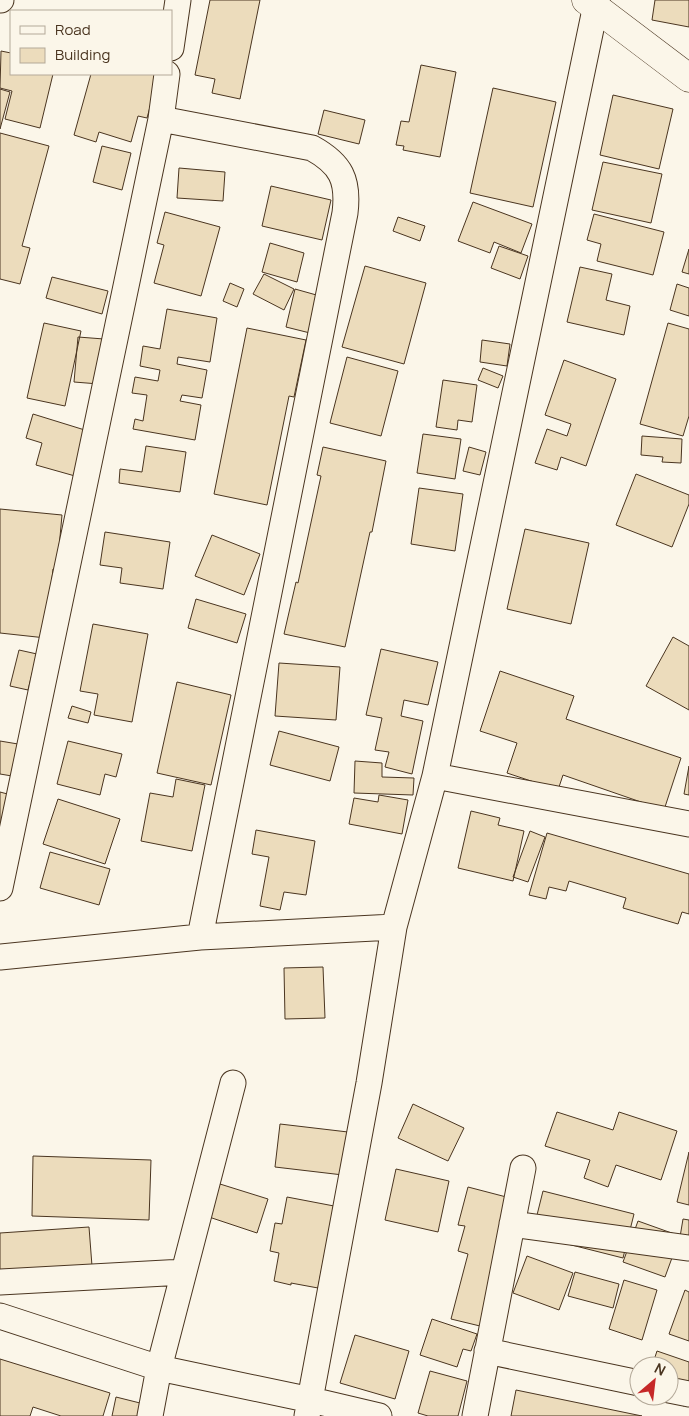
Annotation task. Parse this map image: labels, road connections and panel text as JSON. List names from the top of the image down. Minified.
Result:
{"legend":["Road","Building"],"north":"top right"}
